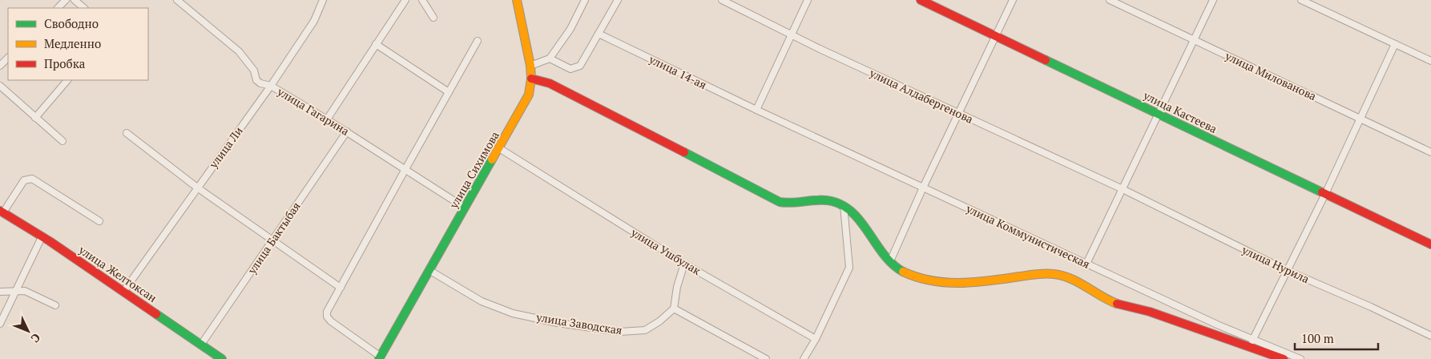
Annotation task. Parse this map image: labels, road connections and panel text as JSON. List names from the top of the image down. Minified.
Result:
{"streets":{"street":["улица 14-ая","улица Милованова","улица Алдабергенова","улица Гагарина","улица Кастеева","улица Ли","улица Сихимова","улица Коммунистическая","улица Бактыбая","улица Ушбулак","улица Нурила","улица Желтоксан","улица Заводская"]},"crossings":[["улица 14-ая","улица Коммунистическая"],["улица Алдабергенова","улица Нурила"],["улица Гагарина","улица Ли"],["улица Гагарина","улица Сихимова"],["улица Гагарина","улица Бактыбая"],["улица Ли","улица Желтоксан"],["улица Сихимова","улица Ушбулак"],["улица Сихимова","улица Заводская"],["улица Бактыбая","улица Желтоксан"]],"legend":["Свободно","Медленно","Пробка"],"scale_bar":"100 m","north":"bottom right"}
